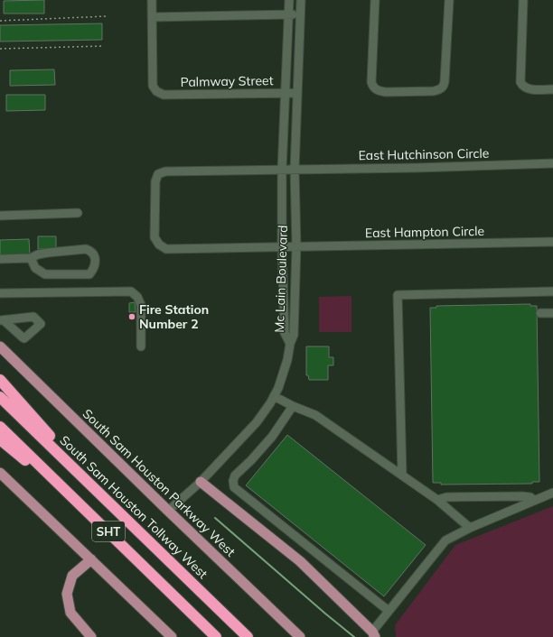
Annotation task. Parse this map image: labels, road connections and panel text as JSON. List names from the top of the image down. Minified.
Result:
{"streets":{"highway":["South Sam Houston Tollway West","SHT"],"main road":["South Sam Houston Parkway West"],"street":["Palmway Street","East Hutchinson Circle","East Hampton Circle","Mc Lain Boulevard"]},"crossings":[["Palmway Street","Mc Lain Boulevard"],["East Hutchinson Circle","East Hampton Circle"],["East Hutchinson Circle","Mc Lain Boulevard"],["East Hampton Circle","Mc Lain Boulevard"]],"places":["Fire Station Number 2"]}
